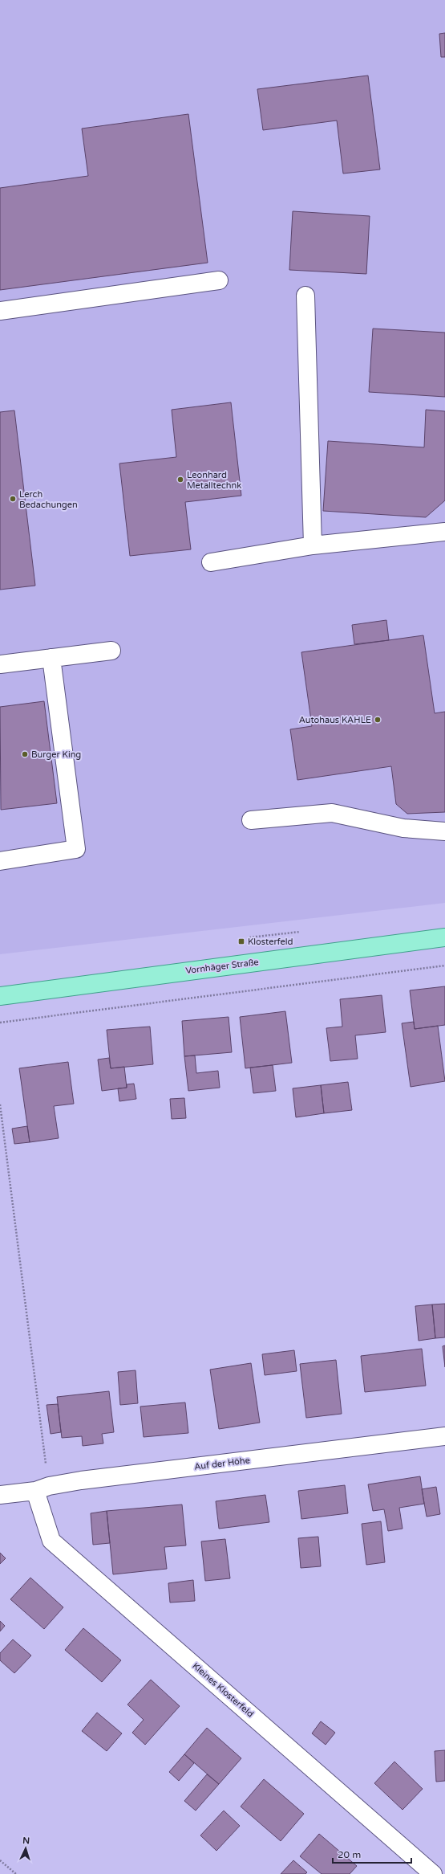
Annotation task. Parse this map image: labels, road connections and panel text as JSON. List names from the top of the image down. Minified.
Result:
{"streets":{"main road":["Vornhäger Straße"],"street":["Auf der Höhe","Kleines Klosterfeld"]},"crossings":[["Auf der Höhe","Kleines Klosterfeld"]],"places":{"other":["Leonhard Metalltechnk","Lerch Bedachungen","Autohaus KAHLE","Burger King"],"transit":["Klosterfeld"]},"scale_bar":"20 m","north":"top"}
